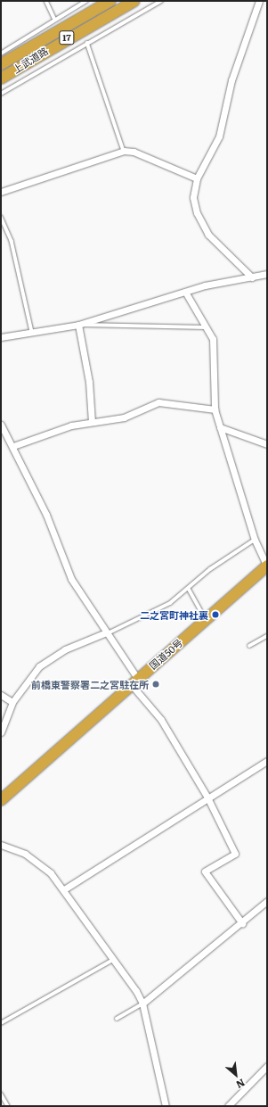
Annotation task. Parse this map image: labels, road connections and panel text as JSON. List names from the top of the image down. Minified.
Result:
{"streets":{"highway":["17","上武道路","国道50号"]},"places":["二之宮町神社裏","前橋東警察署二之宮駐在所"],"north":"bottom right"}
